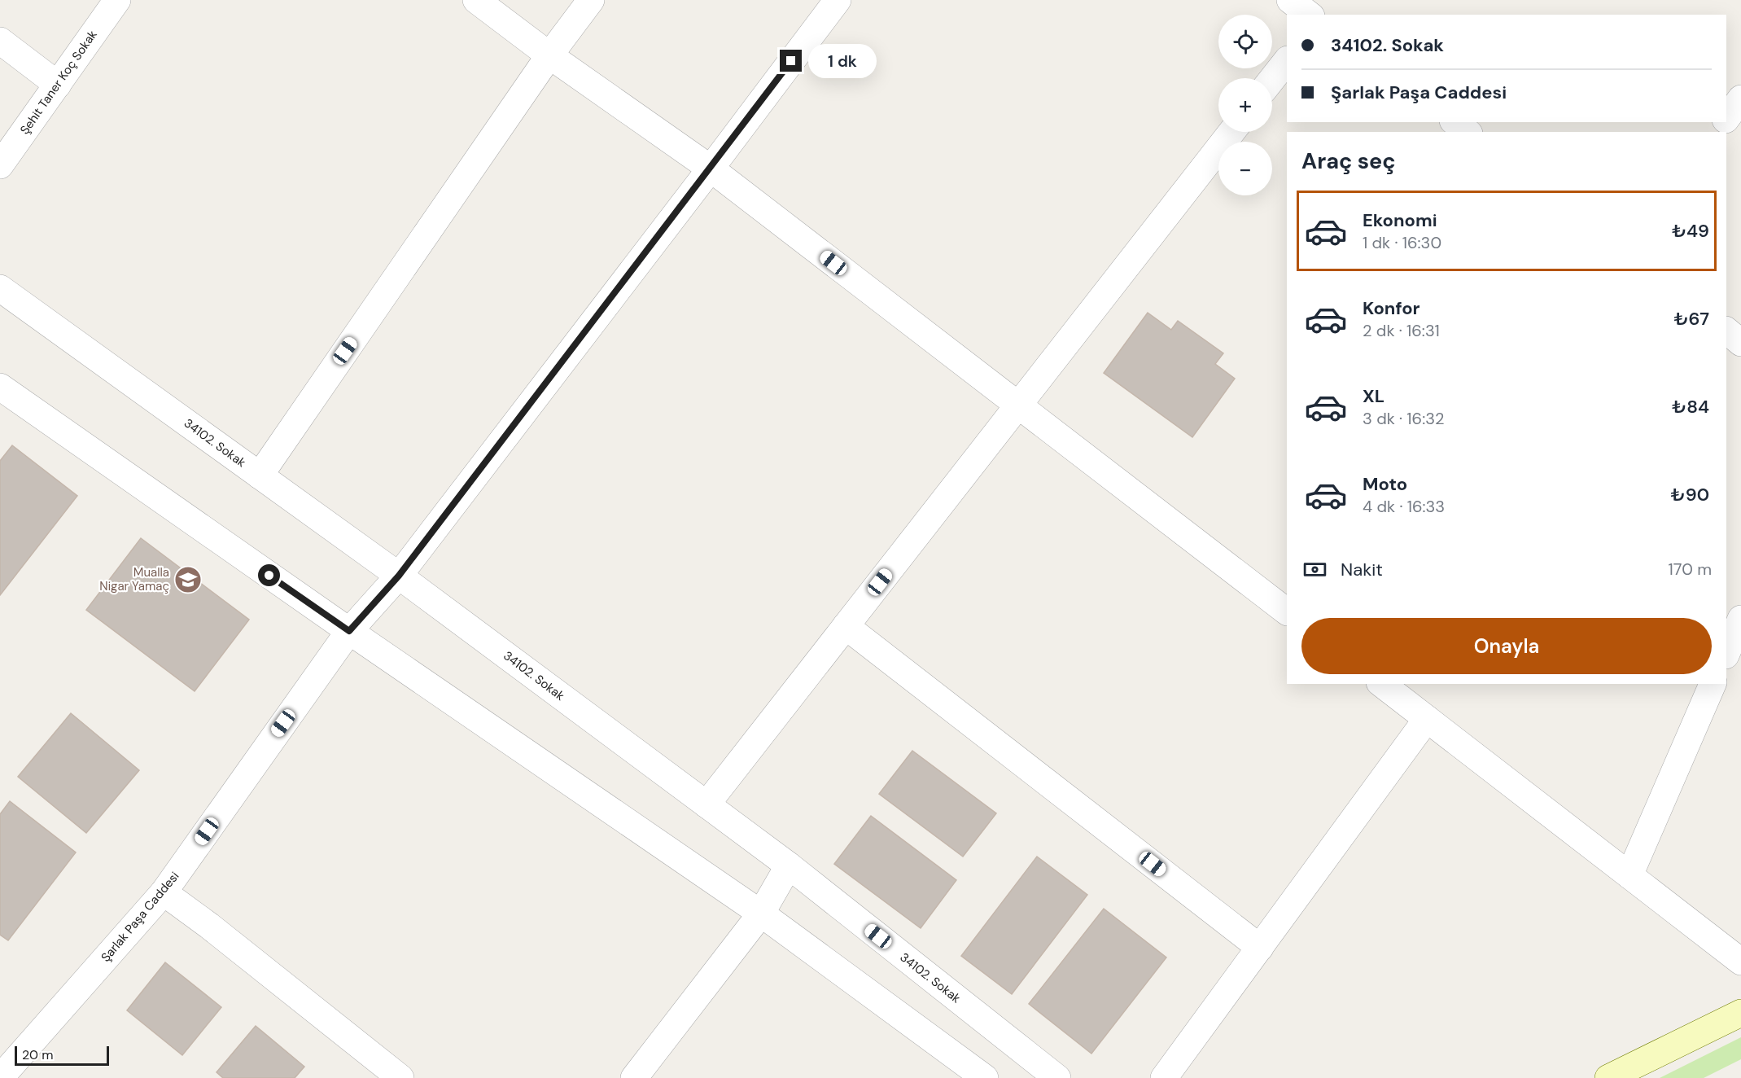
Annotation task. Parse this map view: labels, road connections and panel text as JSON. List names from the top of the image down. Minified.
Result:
{"streets":{"street":["Şehit Taner Koç Sokak","34102. Sokak","Şarlak Paşa Caddesi"]},"crossings":[["34102. Sokak","Şarlak Paşa Caddesi"]],"places":{"school or university":["Mualla Nigar Yamaç"]},"scale_bar":"20 m","page":{"map_buttons":["+","−"],"banner":["34102. Sokak","Şarlak Paşa Caddesi"],"bubble":"1 dk","heading":"Araç seç","list":[{"name":"Ekonomi","note":"1 dk · 16:30","value":"₺49"},{"name":"Konfor","note":"2 dk · 16:31","value":"₺67"},{"name":"XL","note":"3 dk · 16:32","value":"₺84"},{"name":"Moto","note":"4 dk · 16:33","value":"₺90"}],"pay":["Nakit","170 m"],"buttons":"Onayla","scale":"20 m"}}
